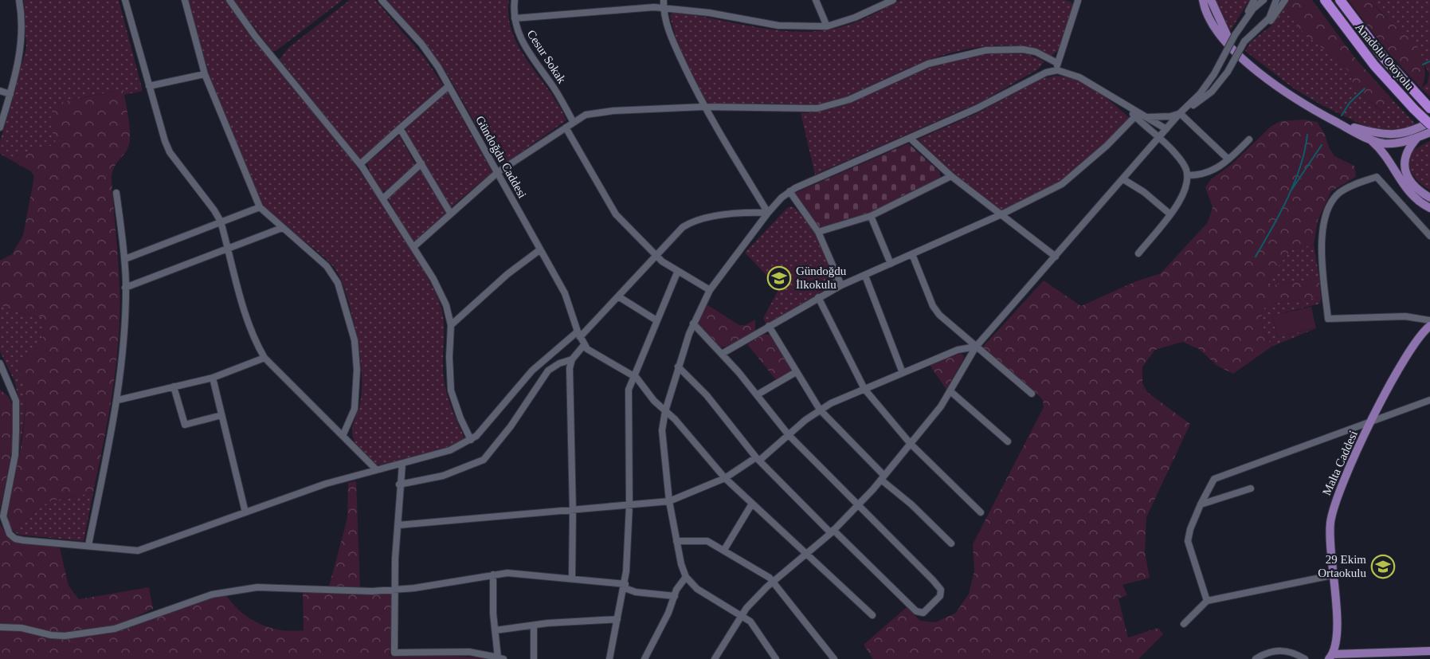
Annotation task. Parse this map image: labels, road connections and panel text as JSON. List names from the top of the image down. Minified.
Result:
{"streets":{"highway":["Anadolu Otoyolu"],"main road":["Malta Caddesi"],"street":["Cesur Sokak","Gündoğdu Caddesi"]},"places":{"school or university":["Gündoğdu İlkokulu","29 Ekim Ortaokulu"]}}
